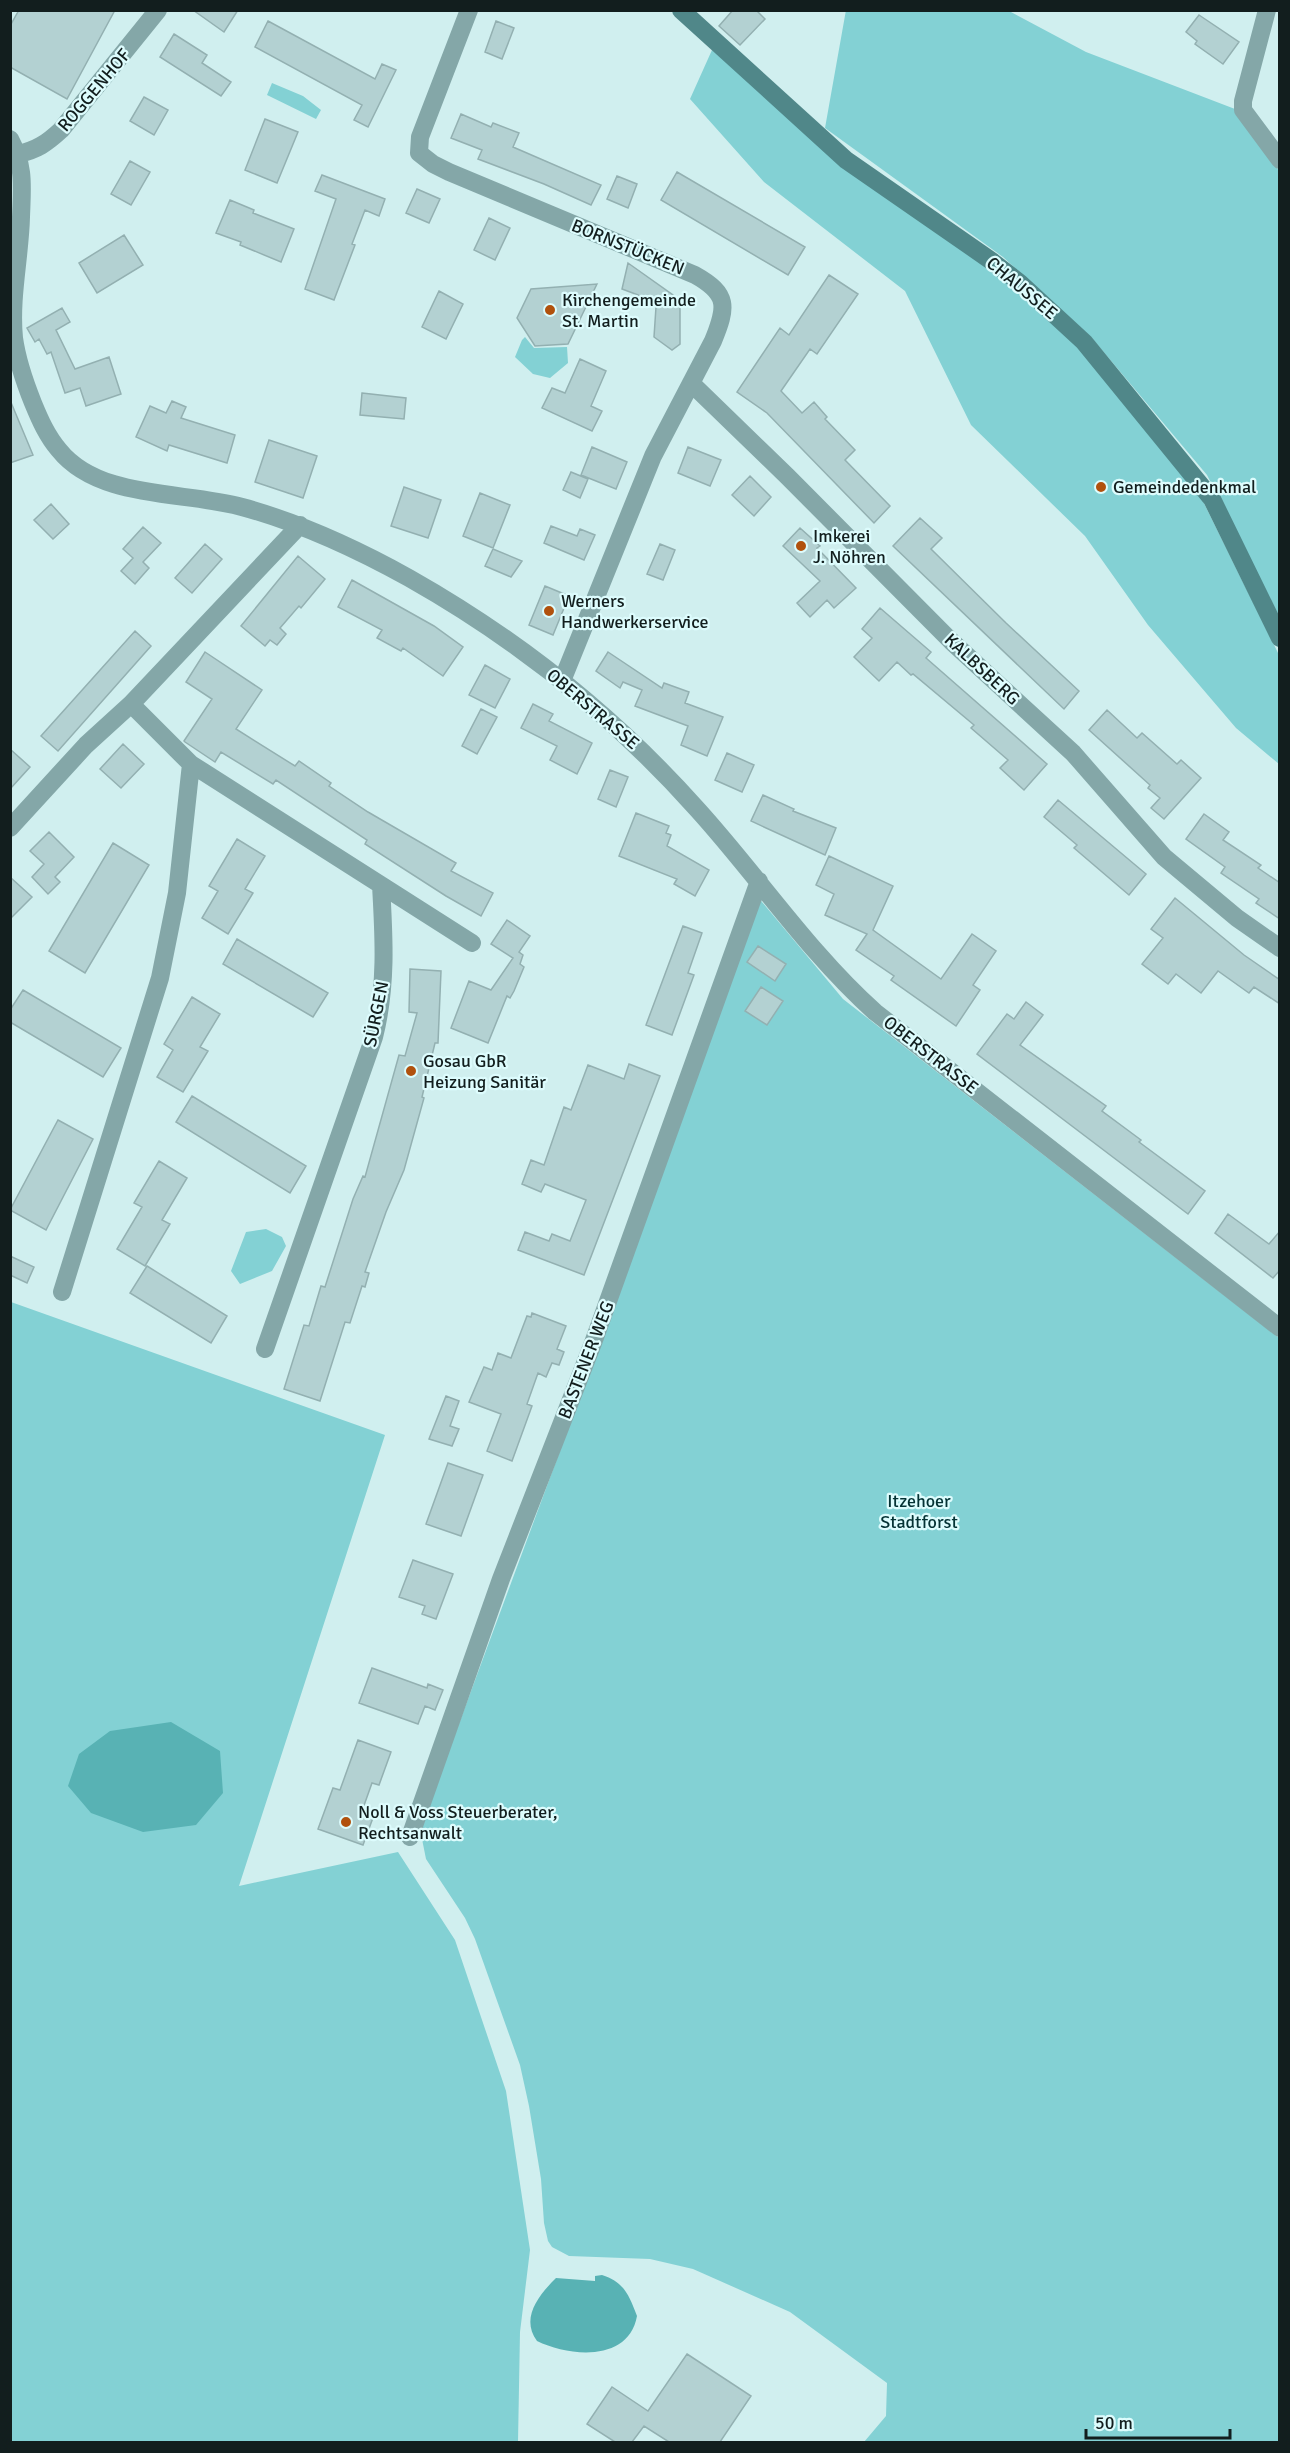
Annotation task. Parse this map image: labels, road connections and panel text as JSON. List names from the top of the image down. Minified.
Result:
{"streets":{"street":["ROGGENHOF","BORNSTÜCKEN","CHAUSSEE","KALBSBERG","OBERSTRASSE","SÜRGEN","BASTENER WEG"]},"crossings":[["ROGGENHOF","OBERSTRASSE"],["BORNSTÜCKEN","KALBSBERG"],["BORNSTÜCKEN","OBERSTRASSE"],["OBERSTRASSE","BASTENER WEG"]],"parks":["Itzehoer Stadtforst"],"places":["Kirchengemeinde St. Martin","Gemeindedenkmal","Imkerei J. Nöhren","Werners Handwerkerservice","Gosau GbR Heizung Sanitär","Noll & Voss Steuerberater, Rechtsanwalt"],"scale_bar":"50 m"}
